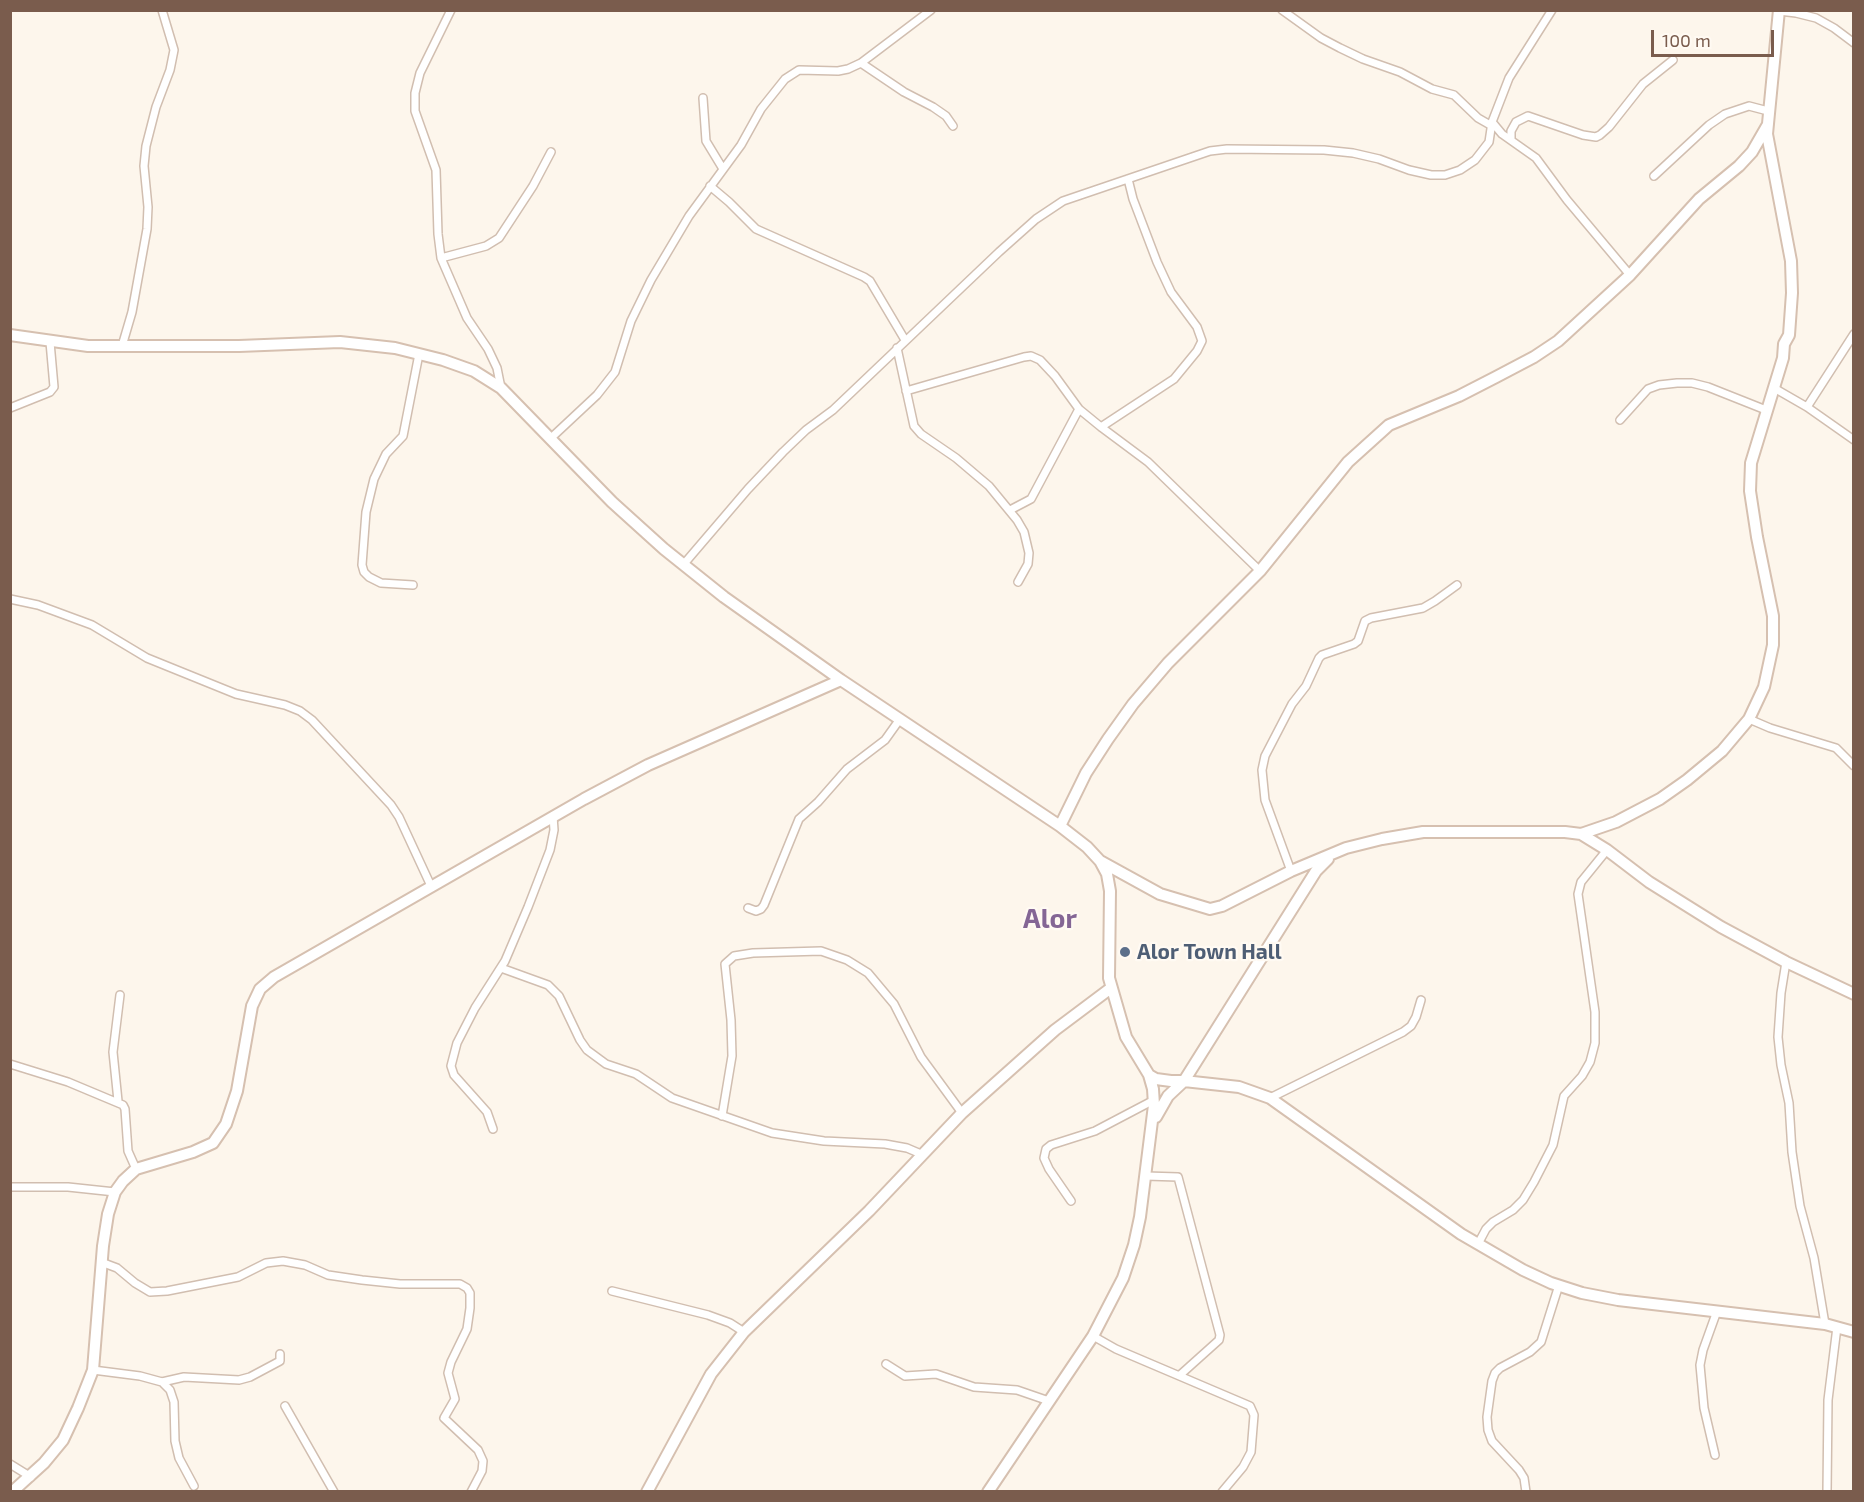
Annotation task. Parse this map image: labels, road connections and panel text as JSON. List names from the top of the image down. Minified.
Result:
{"districts":["Alor"],"places":["Alor Town Hall"],"scale_bar":"100 m"}
